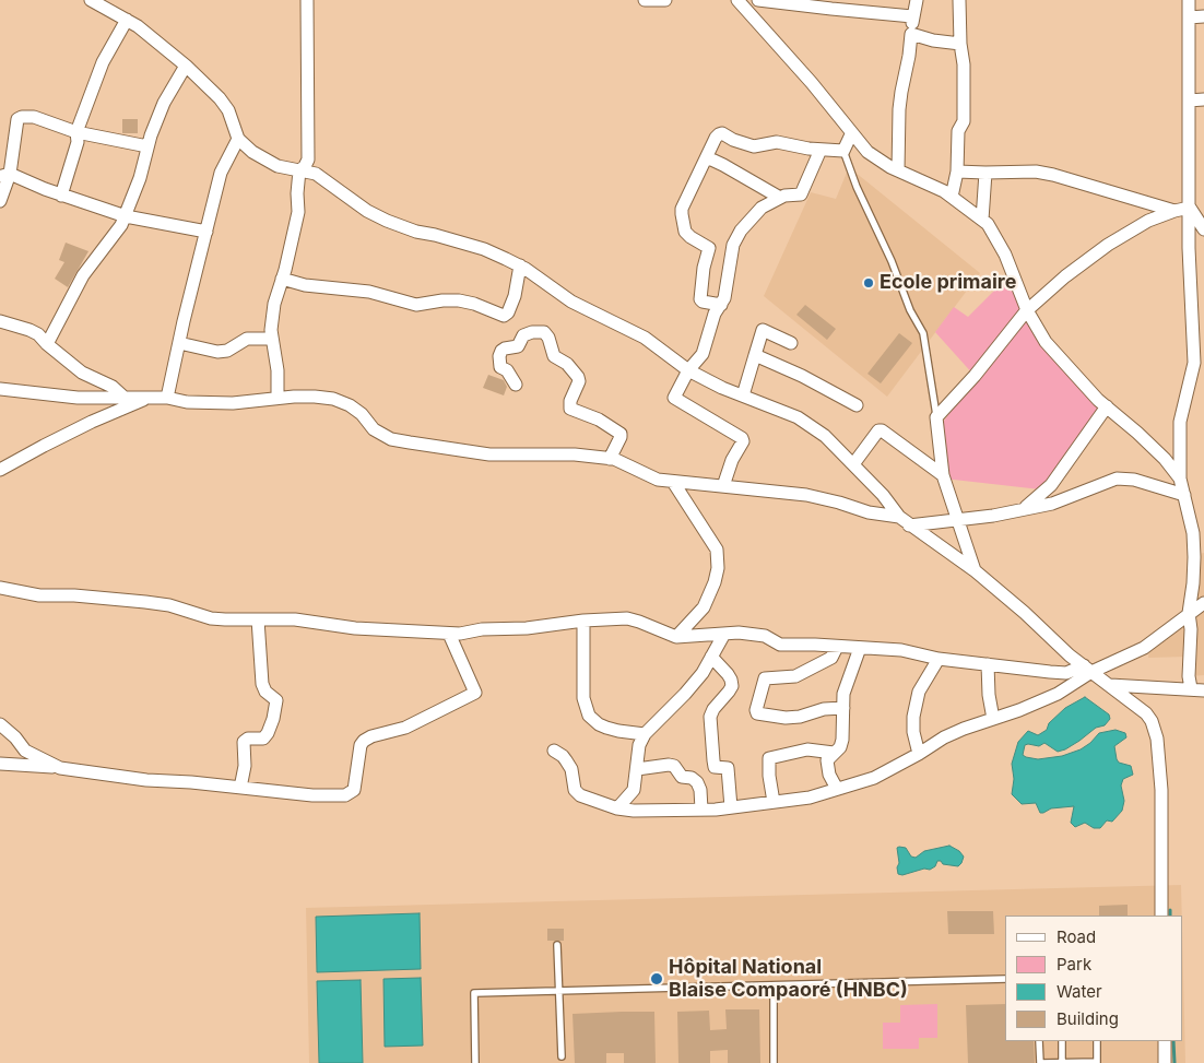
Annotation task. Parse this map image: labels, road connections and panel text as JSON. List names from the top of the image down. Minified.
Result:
{"places":["Ecole primaire","Hôpital National Blaise Compaoré (HNBC)"],"legend":["Road","Park","Water","Building"]}
